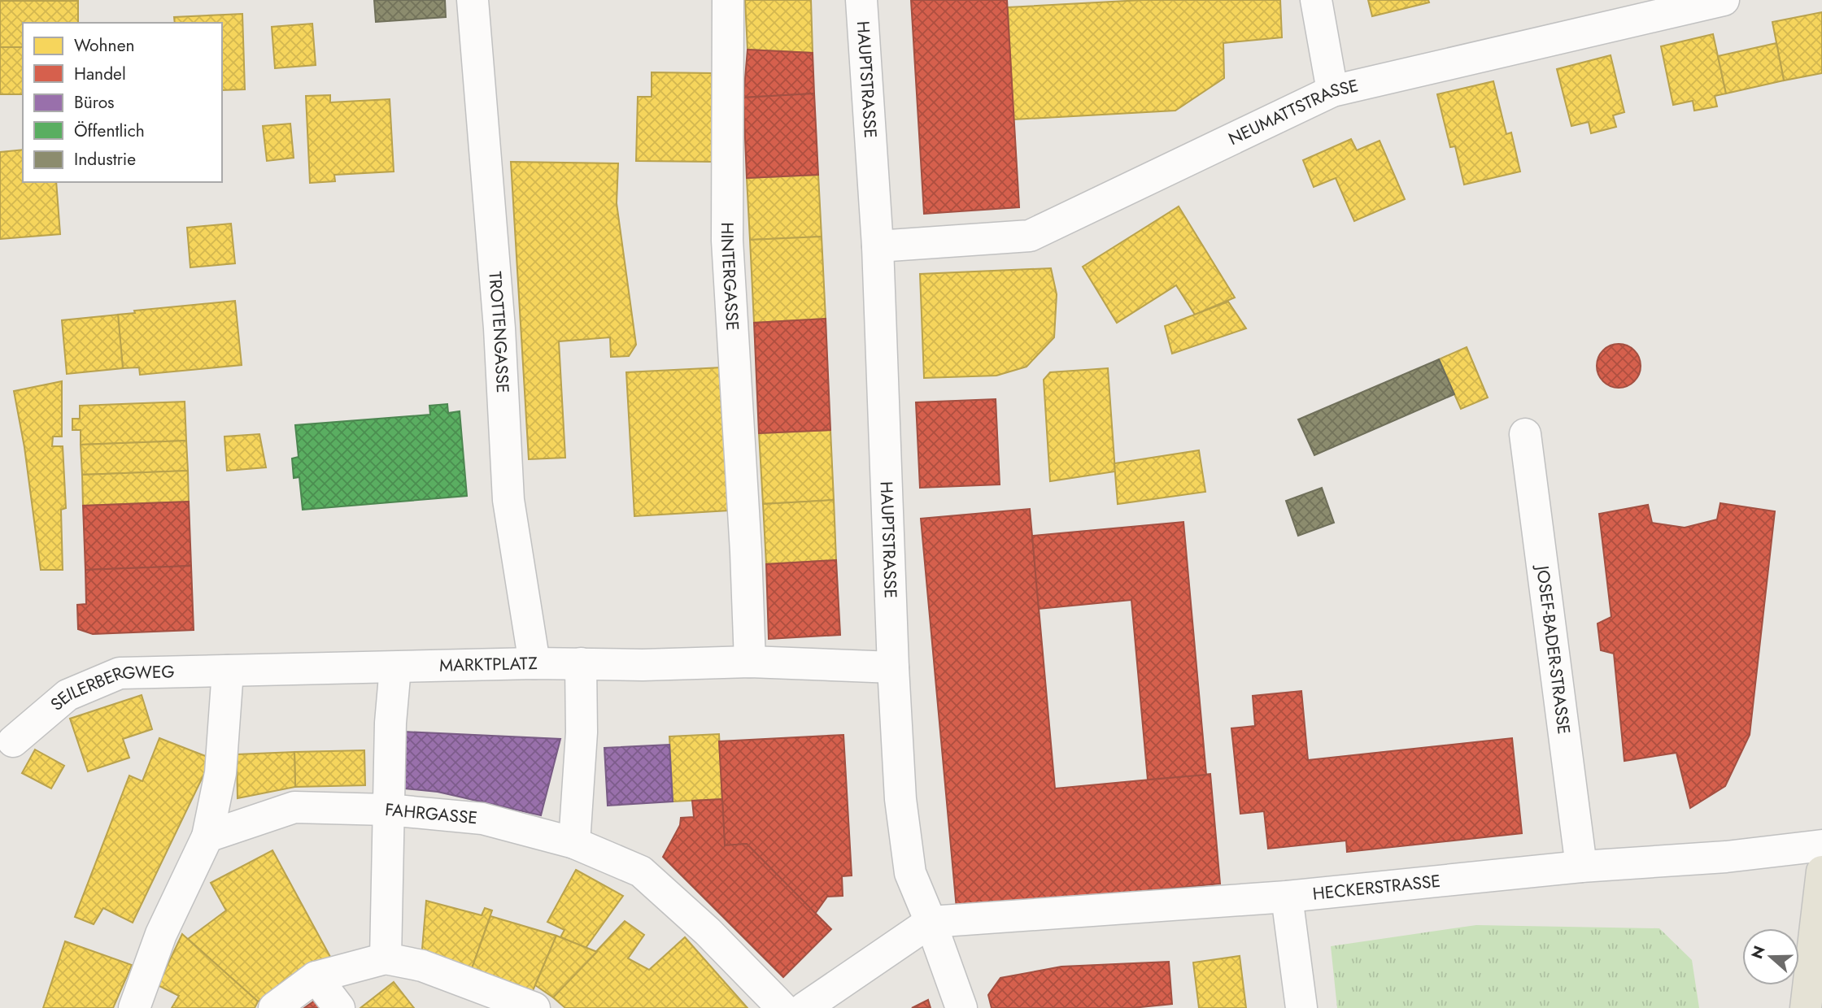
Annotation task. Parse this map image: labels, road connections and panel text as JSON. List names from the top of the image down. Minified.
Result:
{"streets":{"street":["HAUPTSTRASSE","NEUMATTSTRASSE","HINTERGASSE","TROTTENGASSE","JOSEF-BADER-STRASSE","MARKTPLATZ","SEILERBERGWEG","FAHRGASSE","HECKERSTRASSE"]},"crossings":[["HAUPTSTRASSE","NEUMATTSTRASSE"],["HAUPTSTRASSE","MARKTPLATZ"],["HAUPTSTRASSE","HECKERSTRASSE"],["HINTERGASSE","MARKTPLATZ"],["TROTTENGASSE","MARKTPLATZ"],["JOSEF-BADER-STRASSE","HECKERSTRASSE"],["MARKTPLATZ","SEILERBERGWEG"]],"legend":["Wohnen","Handel","Büros","Öffentlich","Industrie"],"north":"left"}
